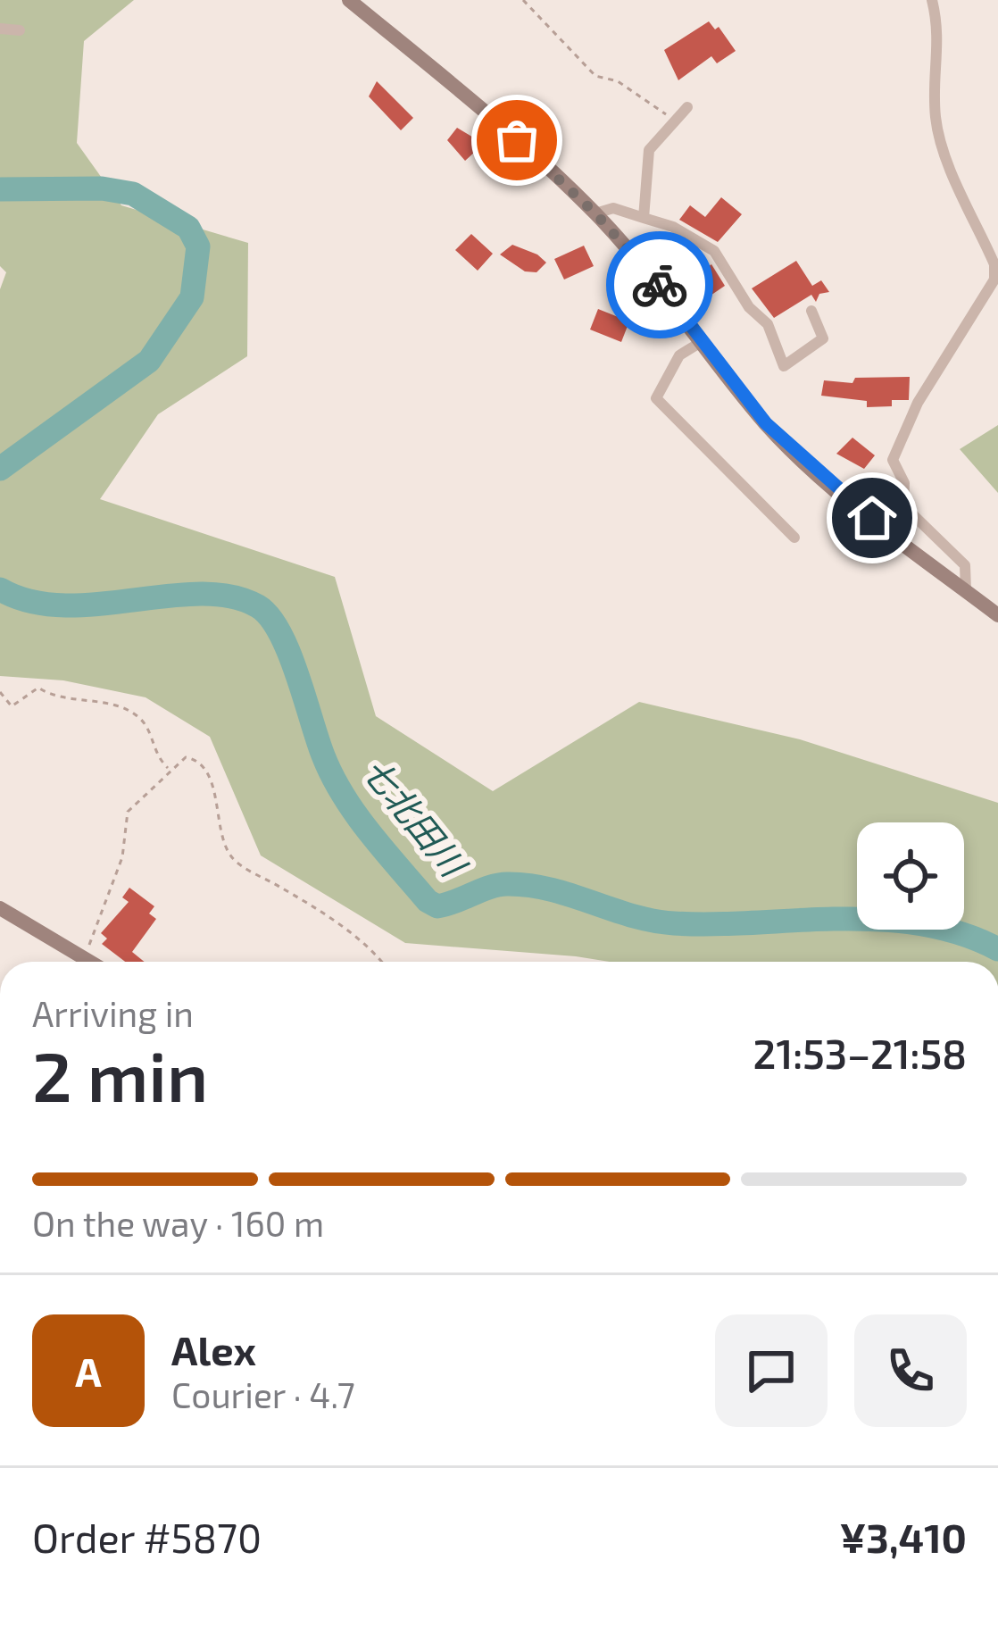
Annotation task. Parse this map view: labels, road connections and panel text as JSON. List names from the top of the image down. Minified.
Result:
{"water":["七北田川"],"page":{"heading":["2 min","Arriving in","21:53–21:58"],"panel":["Alex","Courier · 4.7","Order #5870","¥3,410"],"bar":"On the way · 160 m","round":"A"}}
